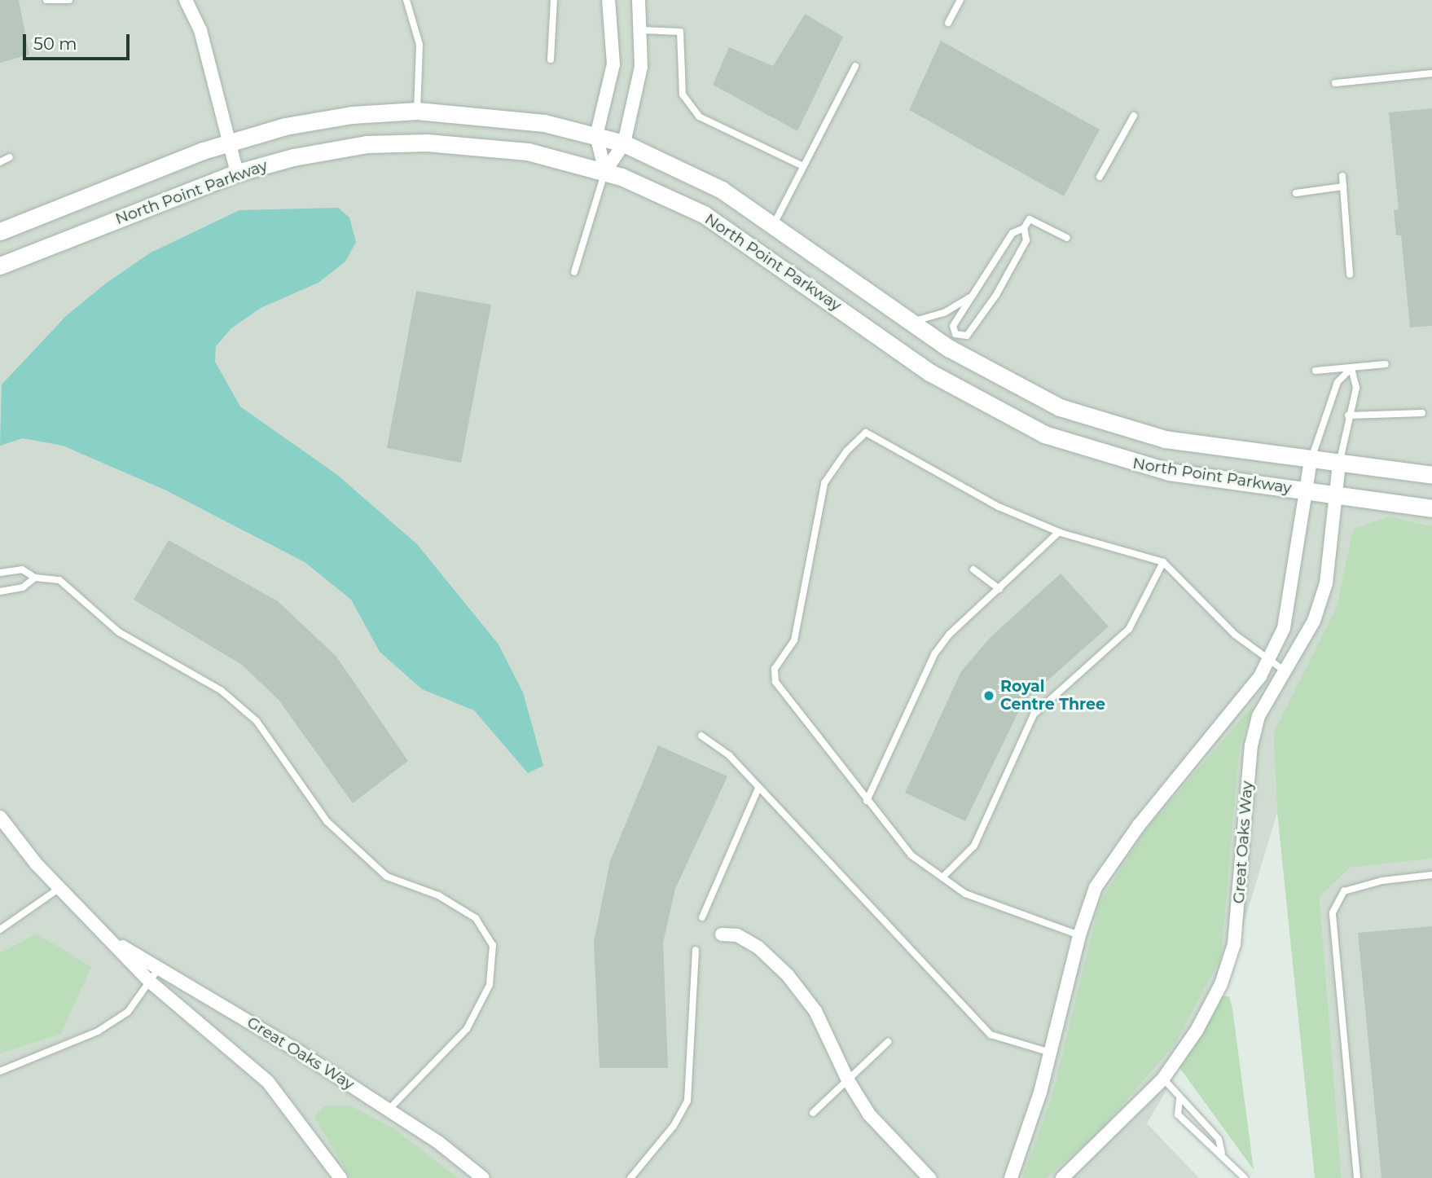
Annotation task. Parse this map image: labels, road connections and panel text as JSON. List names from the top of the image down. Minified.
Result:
{"streets":{"street":["North Point Parkway","Great Oaks Way"]},"crossings":[["North Point Parkway","Great Oaks Way"]],"places":["Royal Centre Three"],"scale_bar":"50 m"}
